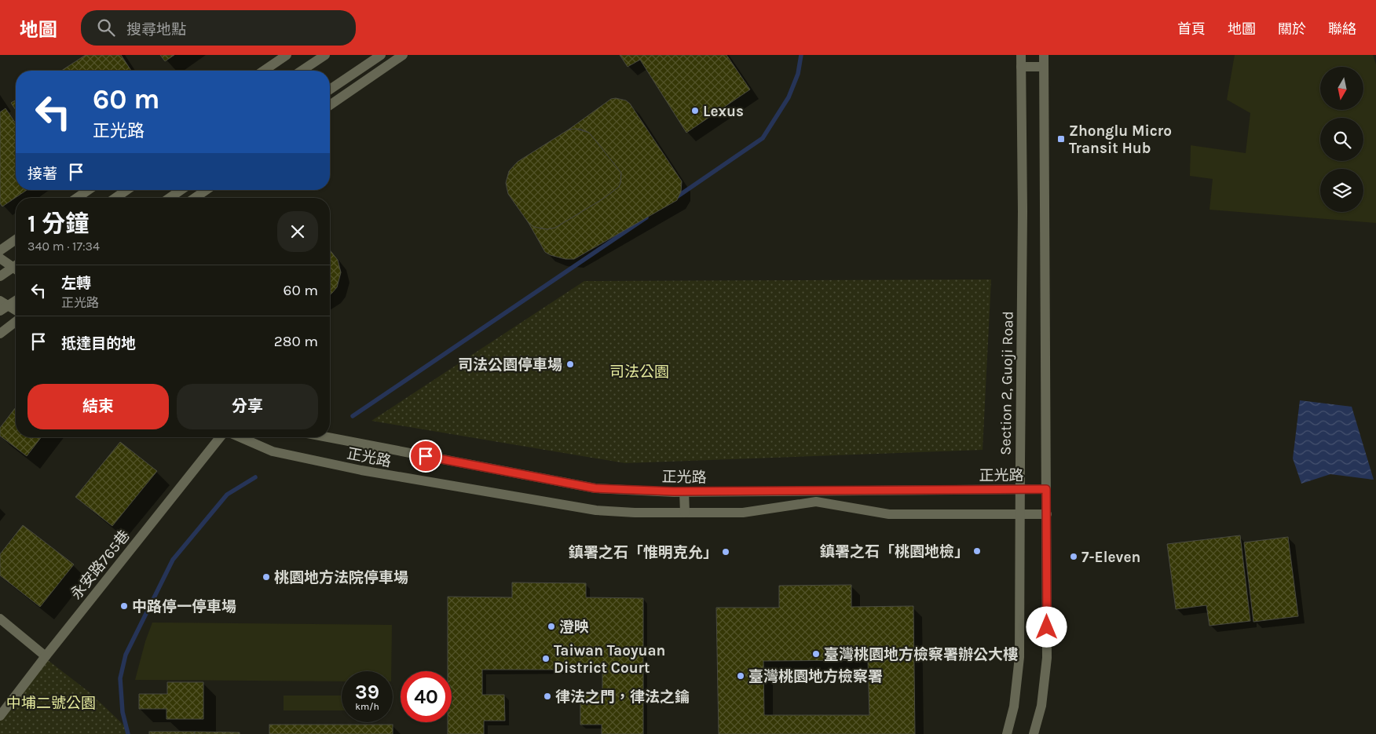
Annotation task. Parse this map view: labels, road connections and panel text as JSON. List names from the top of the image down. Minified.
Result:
{"streets":{"street":["Section 2, Guoji Road","正光路","永安路765巷"]},"crossings":[["Section 2, Guoji Road","正光路"]],"parks":["司法公園","中埔二號公園"],"places":{"other":["Lexus","司法公園停車場","鎮署之石「桃園地檢」","鎮署之石「惟明克允」","7-Eleven","桃園地方法院停車場","中路停一停車場","澄映","臺灣桃園地方檢察署辦公大樓","Taiwan Taoyuan District Court","臺灣桃園地方檢察署","律法之門，律法之鑰"],"transit":["Zhonglu Micro Transit Hub"]},"north":"bottom","page":{"header":"地圖","search":"搜尋地點","nav":["首頁","地圖","關於","聯絡"],"turn":["60 m","正光路"],"then":"接著","heading":["1 分鐘","340 m · 17:34"],"list":[{"name":"左轉","note":"正光路","value":"60 m"},{"name":"抵達目的地","value":"280 m"}],"buttons":["結束","分享"],"speed":"39 km/h","limit":"40"}}
